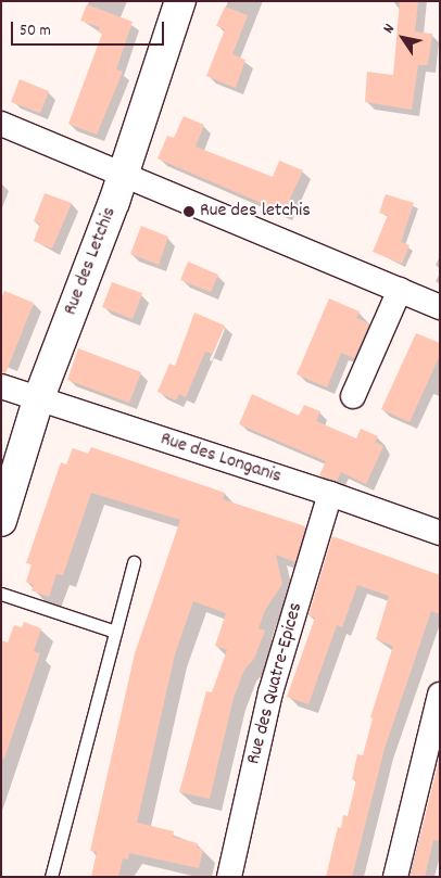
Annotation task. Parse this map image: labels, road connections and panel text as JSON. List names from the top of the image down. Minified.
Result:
{"streets":{"street":["Rue des Letchis","Rue des Longanis","Rue des Quatre-Epices"]},"crossings":[["Rue des Letchis","Rue des Longanis"],["Rue des Longanis","Rue des Quatre-Epices"]],"places":["Rue des letchis"],"scale_bar":"50 m","north":"top left"}
